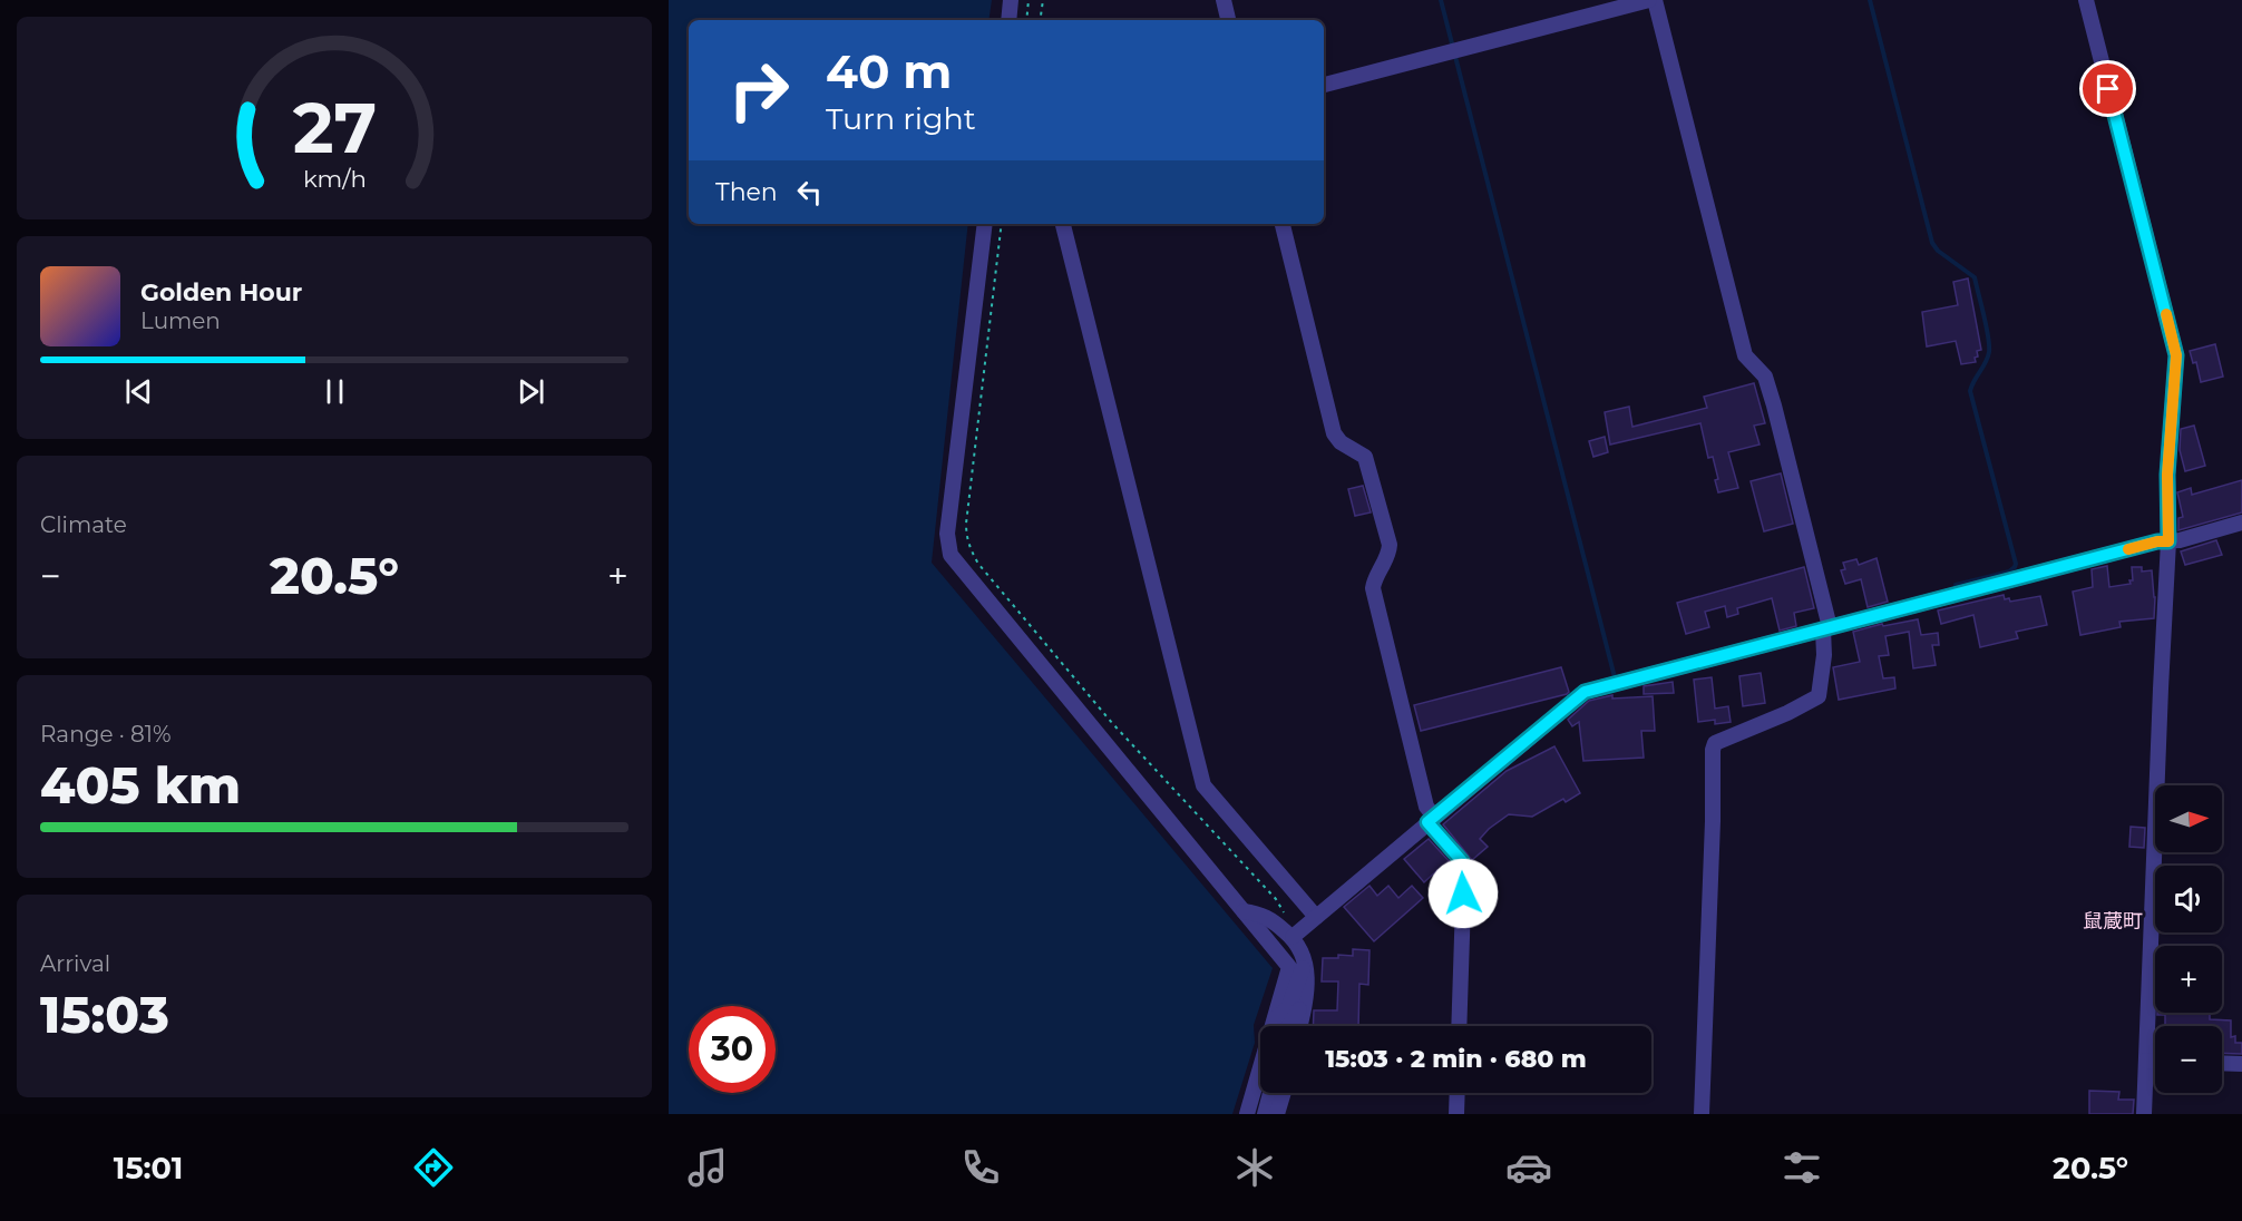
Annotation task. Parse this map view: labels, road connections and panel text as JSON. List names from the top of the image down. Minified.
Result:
{"districts":["鼠蔵町"],"north":"right","page":{"turn":["40 m","Turn right"],"then":"Then","song":["Golden Hour","Lumen"],"tile":["Climate",["Range · 81%","405 km"],["Arrival","15:03"]],"heat":["−","20.5°","+"],"map_buttons":["+","−"],"limit":"30","trip":"15:03 · 2 min · 680 m","tabs":["15:01","20.5°"],"gauge":["27","km/h"]}}
